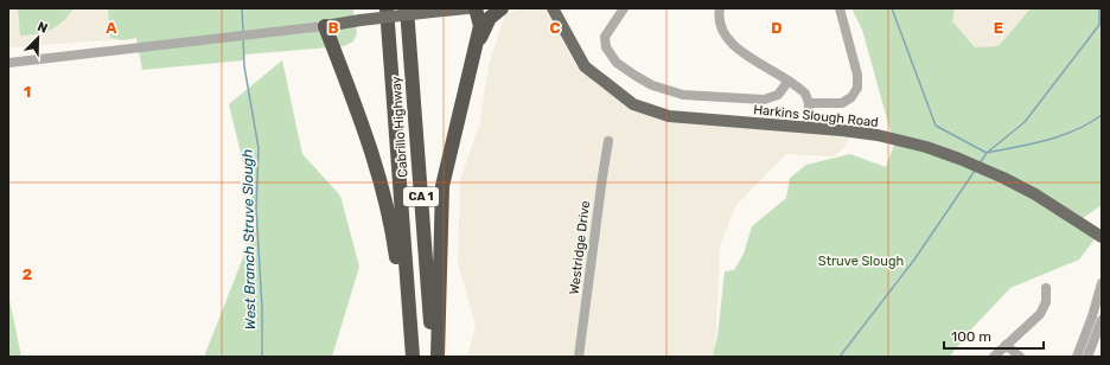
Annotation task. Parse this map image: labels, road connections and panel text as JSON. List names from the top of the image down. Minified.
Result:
{"streets":{"highway":["Cabrillo Highway","CA 1"],"main road":["Harkins Slough Road"],"street":["Westridge Drive"]},"water":["West Branch Struve Slough"],"parks":["Struve Slough"],"scale_bar":"100 m","north":"top right","grid":{"columns":["A","B","C","D","E"],"rows":["1","2"]}}
